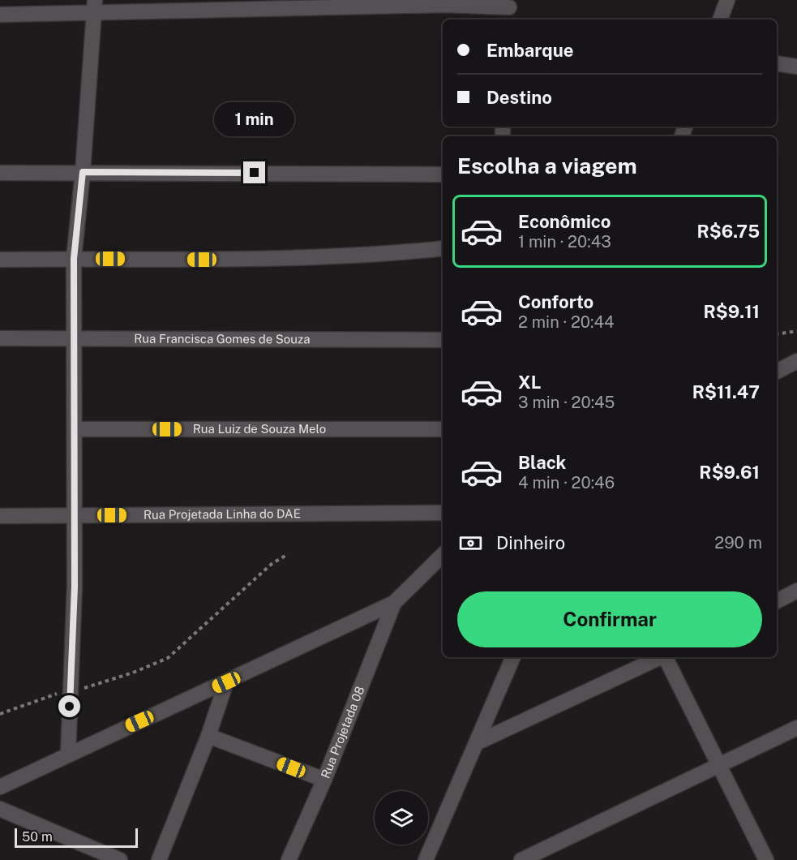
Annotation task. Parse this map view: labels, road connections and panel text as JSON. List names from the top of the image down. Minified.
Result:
{"streets":{"street":["Rua Francisca Gomes de Souza","Rua Luiz de Souza Melo","Rua Projetada Linha do DAE","Rua Projetada 08"]},"scale_bar":"50 m","page":{"banner":["Embarque","Destino"],"bubble":"1 min","heading":"Escolha a viagem","list":[{"name":"Econômico","note":"1 min · 20:43","value":"R$6.75"},{"name":"Conforto","note":"2 min · 20:44","value":"R$9.11"},{"name":"XL","note":"3 min · 20:45","value":"R$11.47"},{"name":"Black","note":"4 min · 20:46","value":"R$9.61"}],"pay":["Dinheiro","290 m"],"buttons":"Confirmar","scale":"50 m"}}
